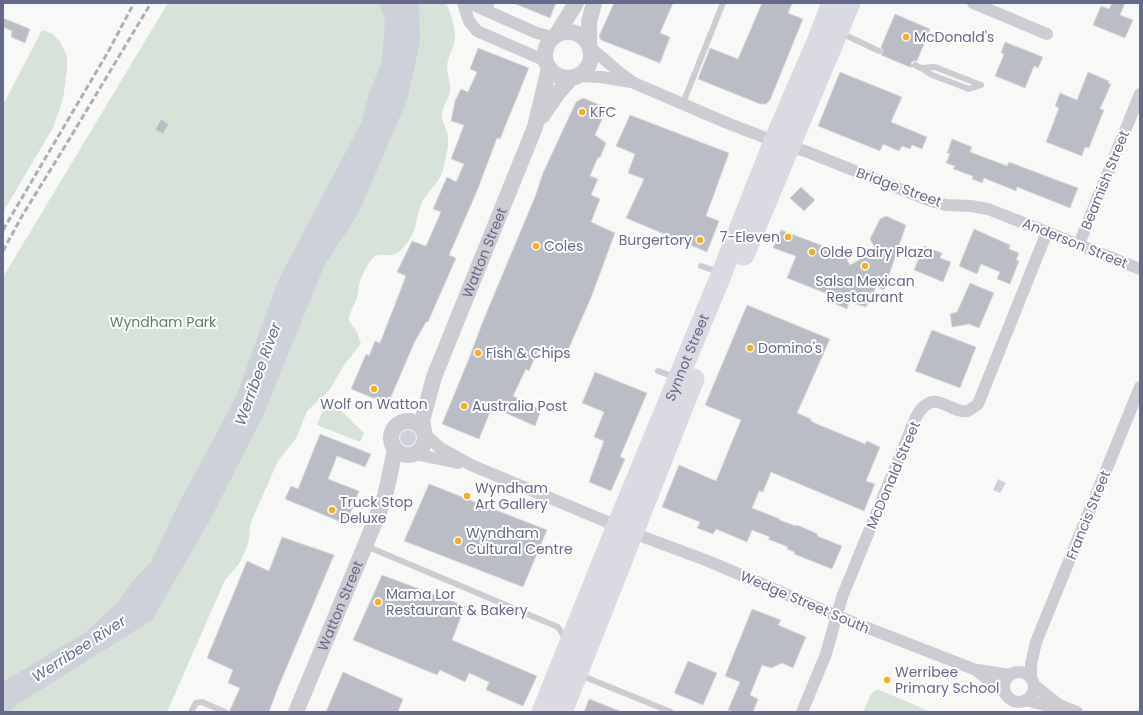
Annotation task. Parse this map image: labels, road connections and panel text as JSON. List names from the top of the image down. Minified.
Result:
{"streets":{"highway":["Synnot Street"],"street":["Beamish Street","Bridge Street","Anderson Street","Watton Street","McDonald Street","Francis Street","Wedge Street South"]},"crossings":[["Beamish Street","Anderson Street"],["Bridge Street","Anderson Street"],["Bridge Street","Watton Street"],["Bridge Street","Synnot Street"],["Anderson Street","McDonald Street"],["Watton Street","Wedge Street South"],["Synnot Street","Wedge Street South"],["McDonald Street","Wedge Street South"],["Francis Street","Wedge Street South"]],"water":["Werribee River"],"parks":["Wyndham Park"],"places":["McDonald's","KFC","7-Eleven","Burgertory","Coles","Olde Dairy Plaza","Salsa Mexican Restaurant","Domino's","Fish & Chips","Wolf on Watton","Australia Post","Wyndham Art Gallery","Truck Stop Deluxe","Wyndham Cultural Centre","Mama Lor Restaurant & Bakery","Werribee Primary School"]}
